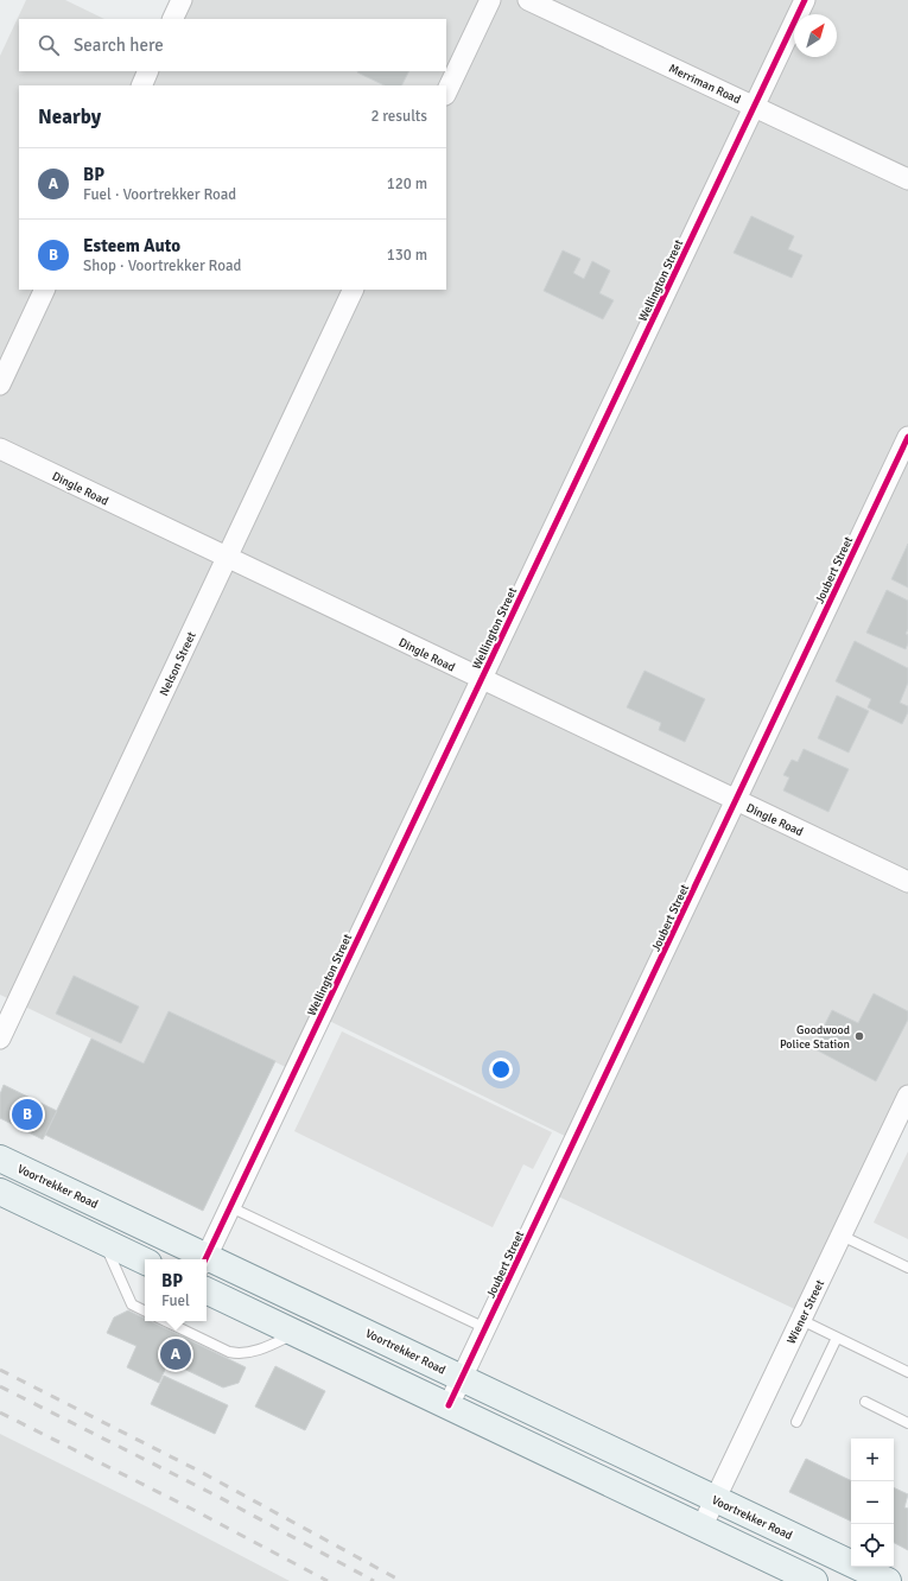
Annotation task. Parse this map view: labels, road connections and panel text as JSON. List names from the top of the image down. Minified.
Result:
{"streets":{"main road":["Voortrekker Road"],"street":["Merriman Road","Wellington Street","Dingle Road","Joubert Street","Nelson Street","Wiener Street"]},"crossings":[["Merriman Road","Wellington Street"],["Wellington Street","Dingle Road"],["Dingle Road","Joubert Street"],["Dingle Road","Nelson Street"],["Joubert Street","Voortrekker Road"],["Voortrekker Road","Wiener Street"]],"places":["Goodwood Police Station"],"north":"top right","page":{"search":"Search here","heading":["Nearby","2 results"],"list":[{"mark":"A","name":"BP","note":"Fuel · Voortrekker Road","value":"120 m"},{"mark":"B","name":"Esteem Auto","note":"Shop · Voortrekker Road","value":"130 m"}],"pins":["B","A"],"popup":["BP","Fuel"],"map_buttons":["+","−"]}}
